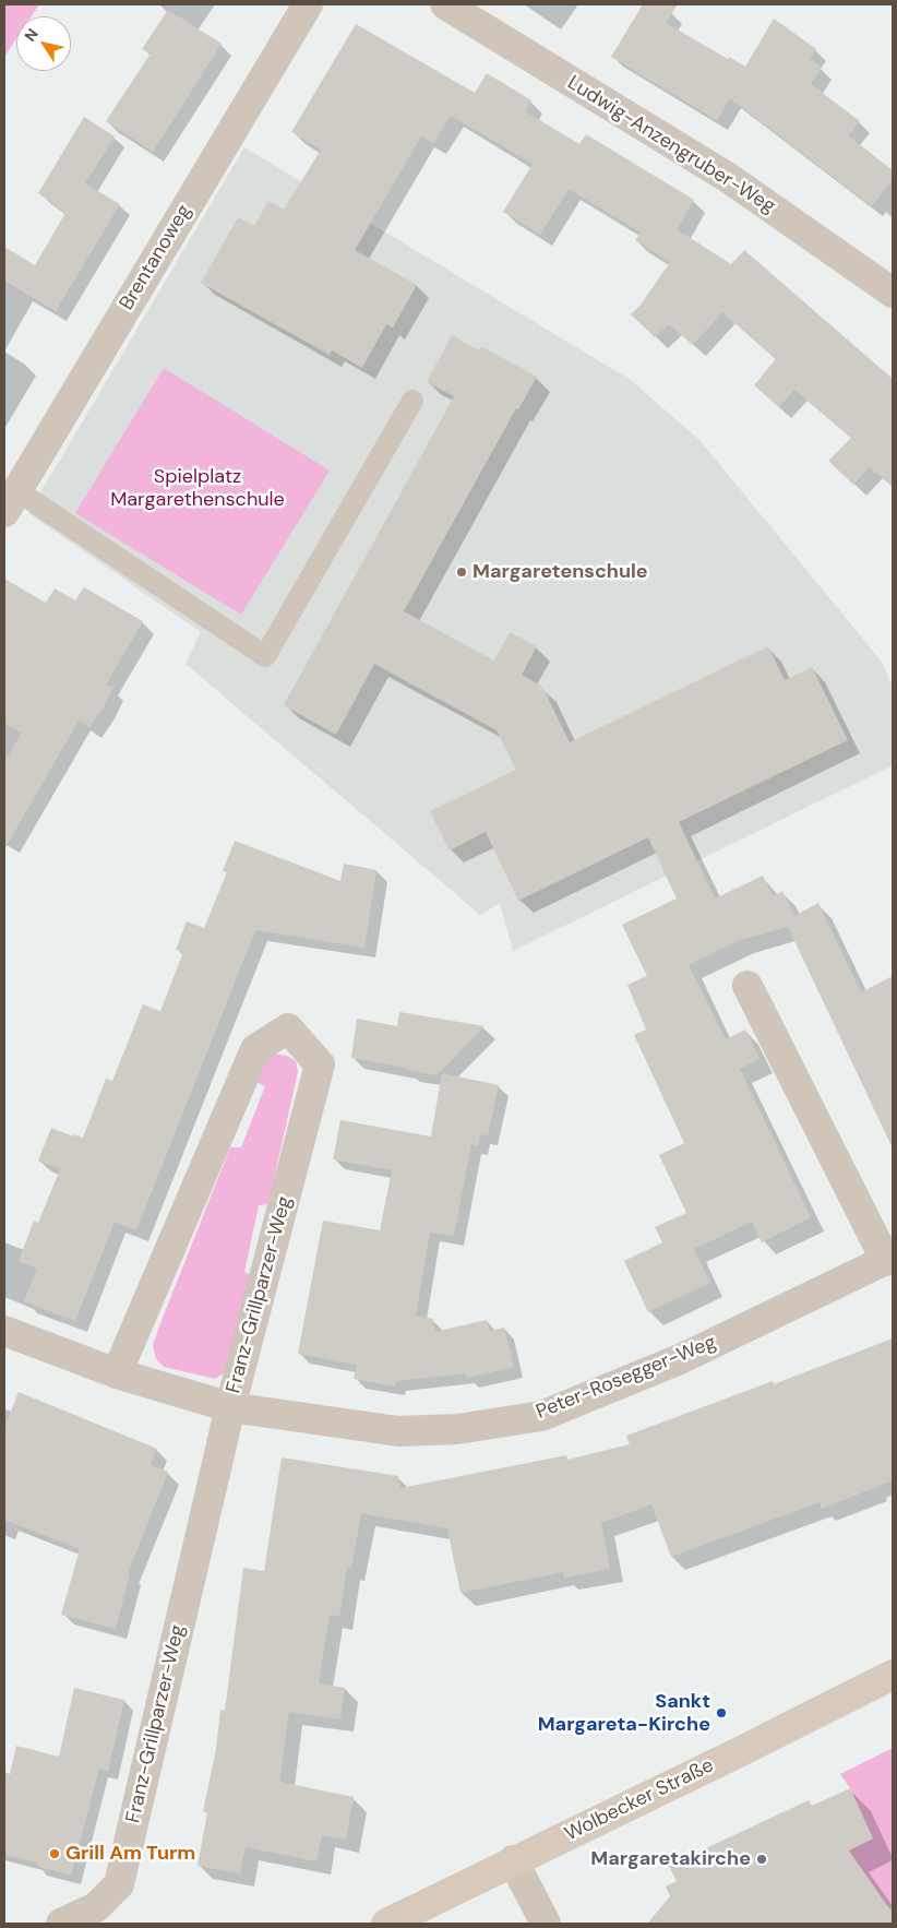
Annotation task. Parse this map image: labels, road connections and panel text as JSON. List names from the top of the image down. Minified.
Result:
{"streets":{"main road":["Wolbecker Straße"],"street":["Ludwig-Anzengruber-Weg","Brentanoweg","Franz-Grillparzer-Weg","Peter-Rosegger-Weg"]},"crossings":[["Franz-Grillparzer-Weg","Peter-Rosegger-Weg"]],"parks":["Spielplatz Margarethenschule"],"places":["Margaretenschule","Sankt Margareta-Kirche","Grill Am Turm","Margaretakirche"],"north":"top left"}
